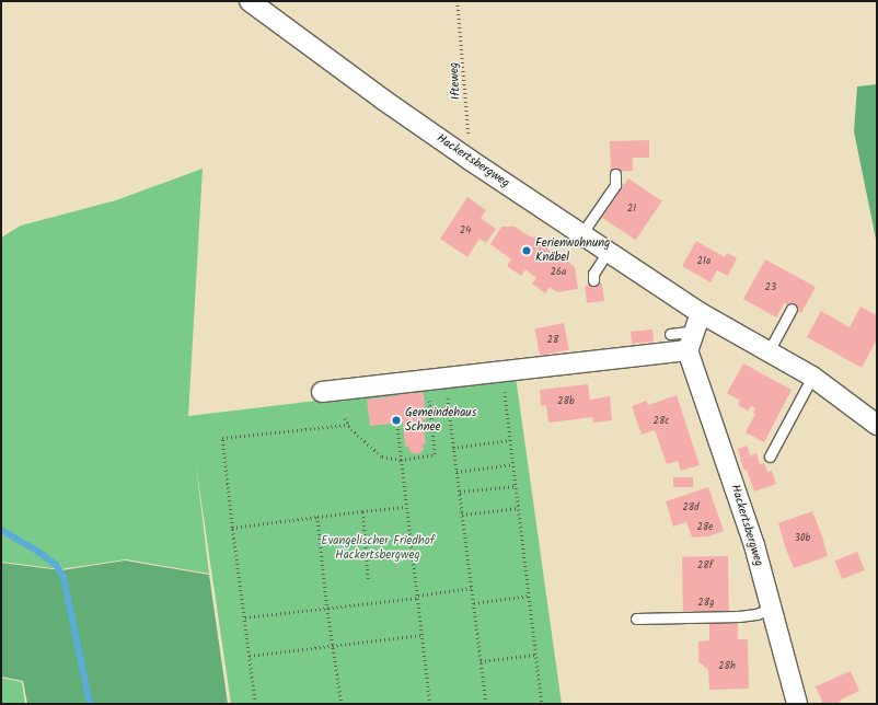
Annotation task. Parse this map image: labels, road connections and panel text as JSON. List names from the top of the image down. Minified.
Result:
{"streets":{"street":["Hackertsbergweg"],"path":["Ifteweg"]},"crossings":[["Ifteweg","Hackertsbergweg"]],"parks":["Evangelischer Friedhof Hackertsbergweg"],"places":["Ferienwohnung Knäbel","Gemeindehaus Schnee"],"house_numbers":["21","24","21a","26a","23","28","28b","28c","28d","28e","30b","28f","28g","28h"]}
